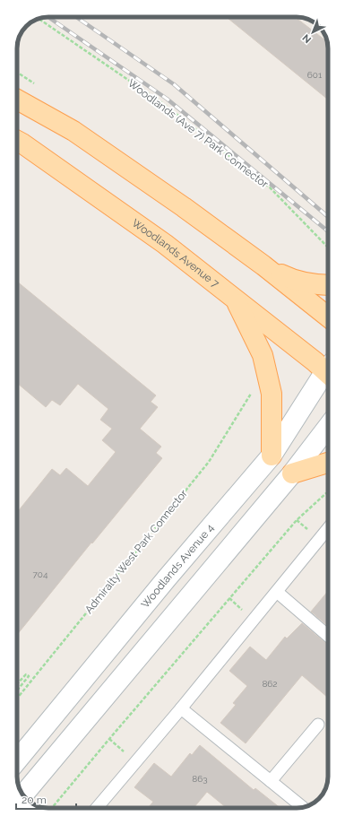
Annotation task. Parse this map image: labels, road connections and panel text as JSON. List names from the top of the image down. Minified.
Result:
{"streets":{"main road":["Woodlands Avenue 7","Woodlands Avenue 4"],"path":["Woodlands (Ave 7) Park Connector","Admiralty West Park Connector"]},"house_numbers":["601","704","862","863"],"scale_bar":"20 m","north":"bottom left"}
